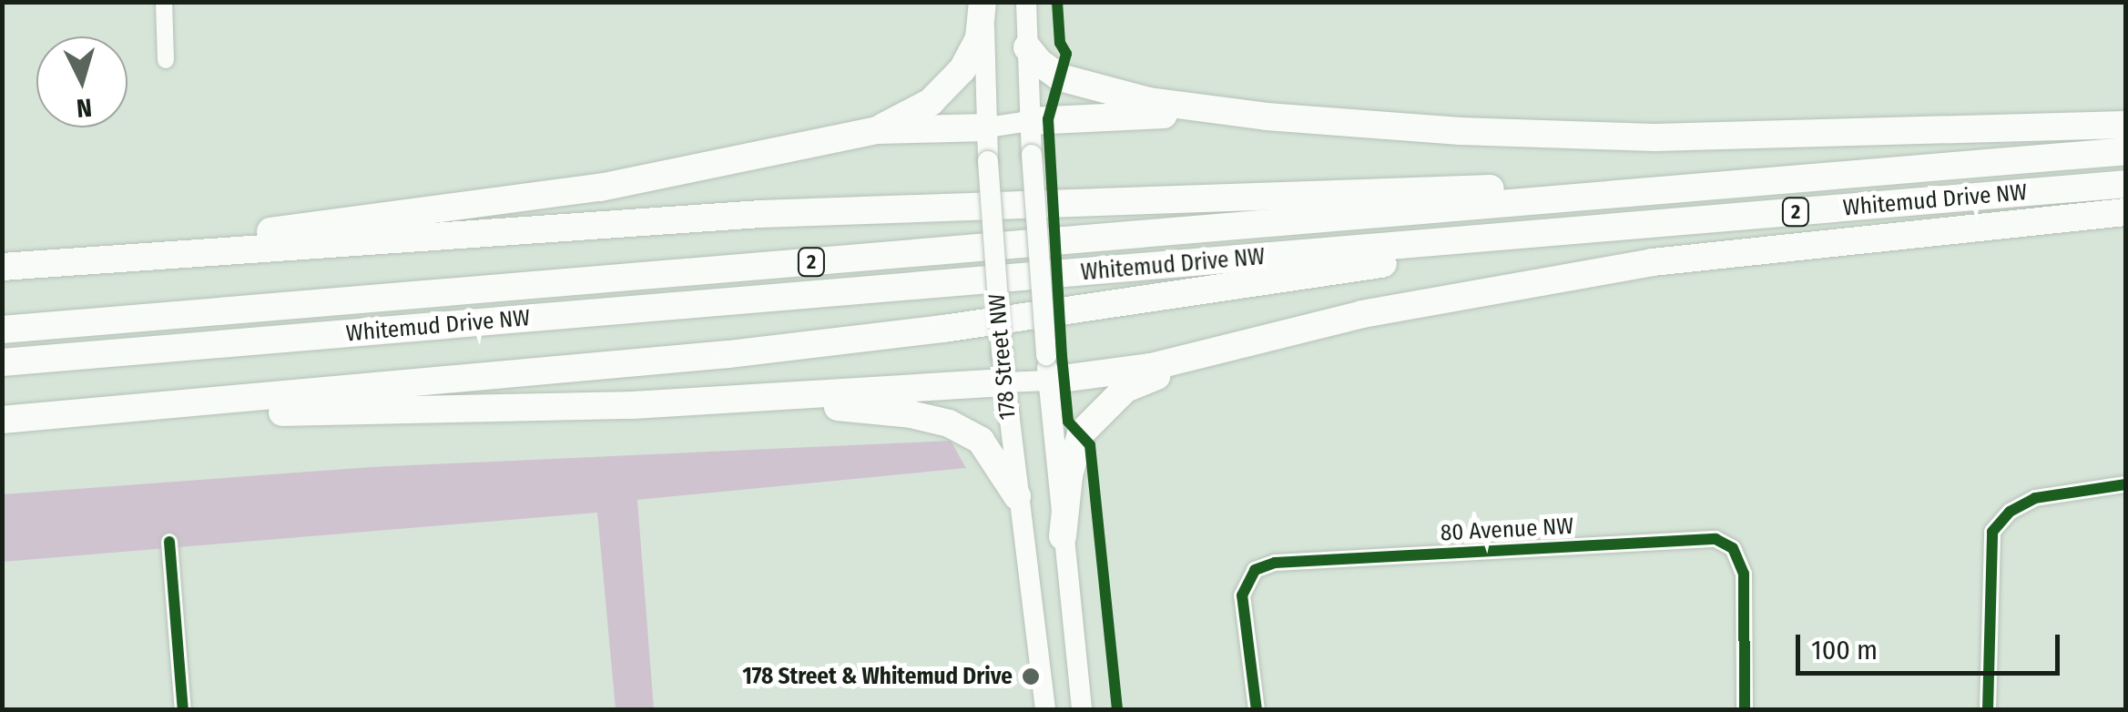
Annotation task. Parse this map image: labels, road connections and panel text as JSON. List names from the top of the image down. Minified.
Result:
{"streets":{"highway":["Whitemud Drive NW","2"],"main road":["178 Street NW"],"street":["80 Avenue NW"]},"places":["178 Street & Whitemud Drive"],"scale_bar":"100 m","north":"bottom"}
